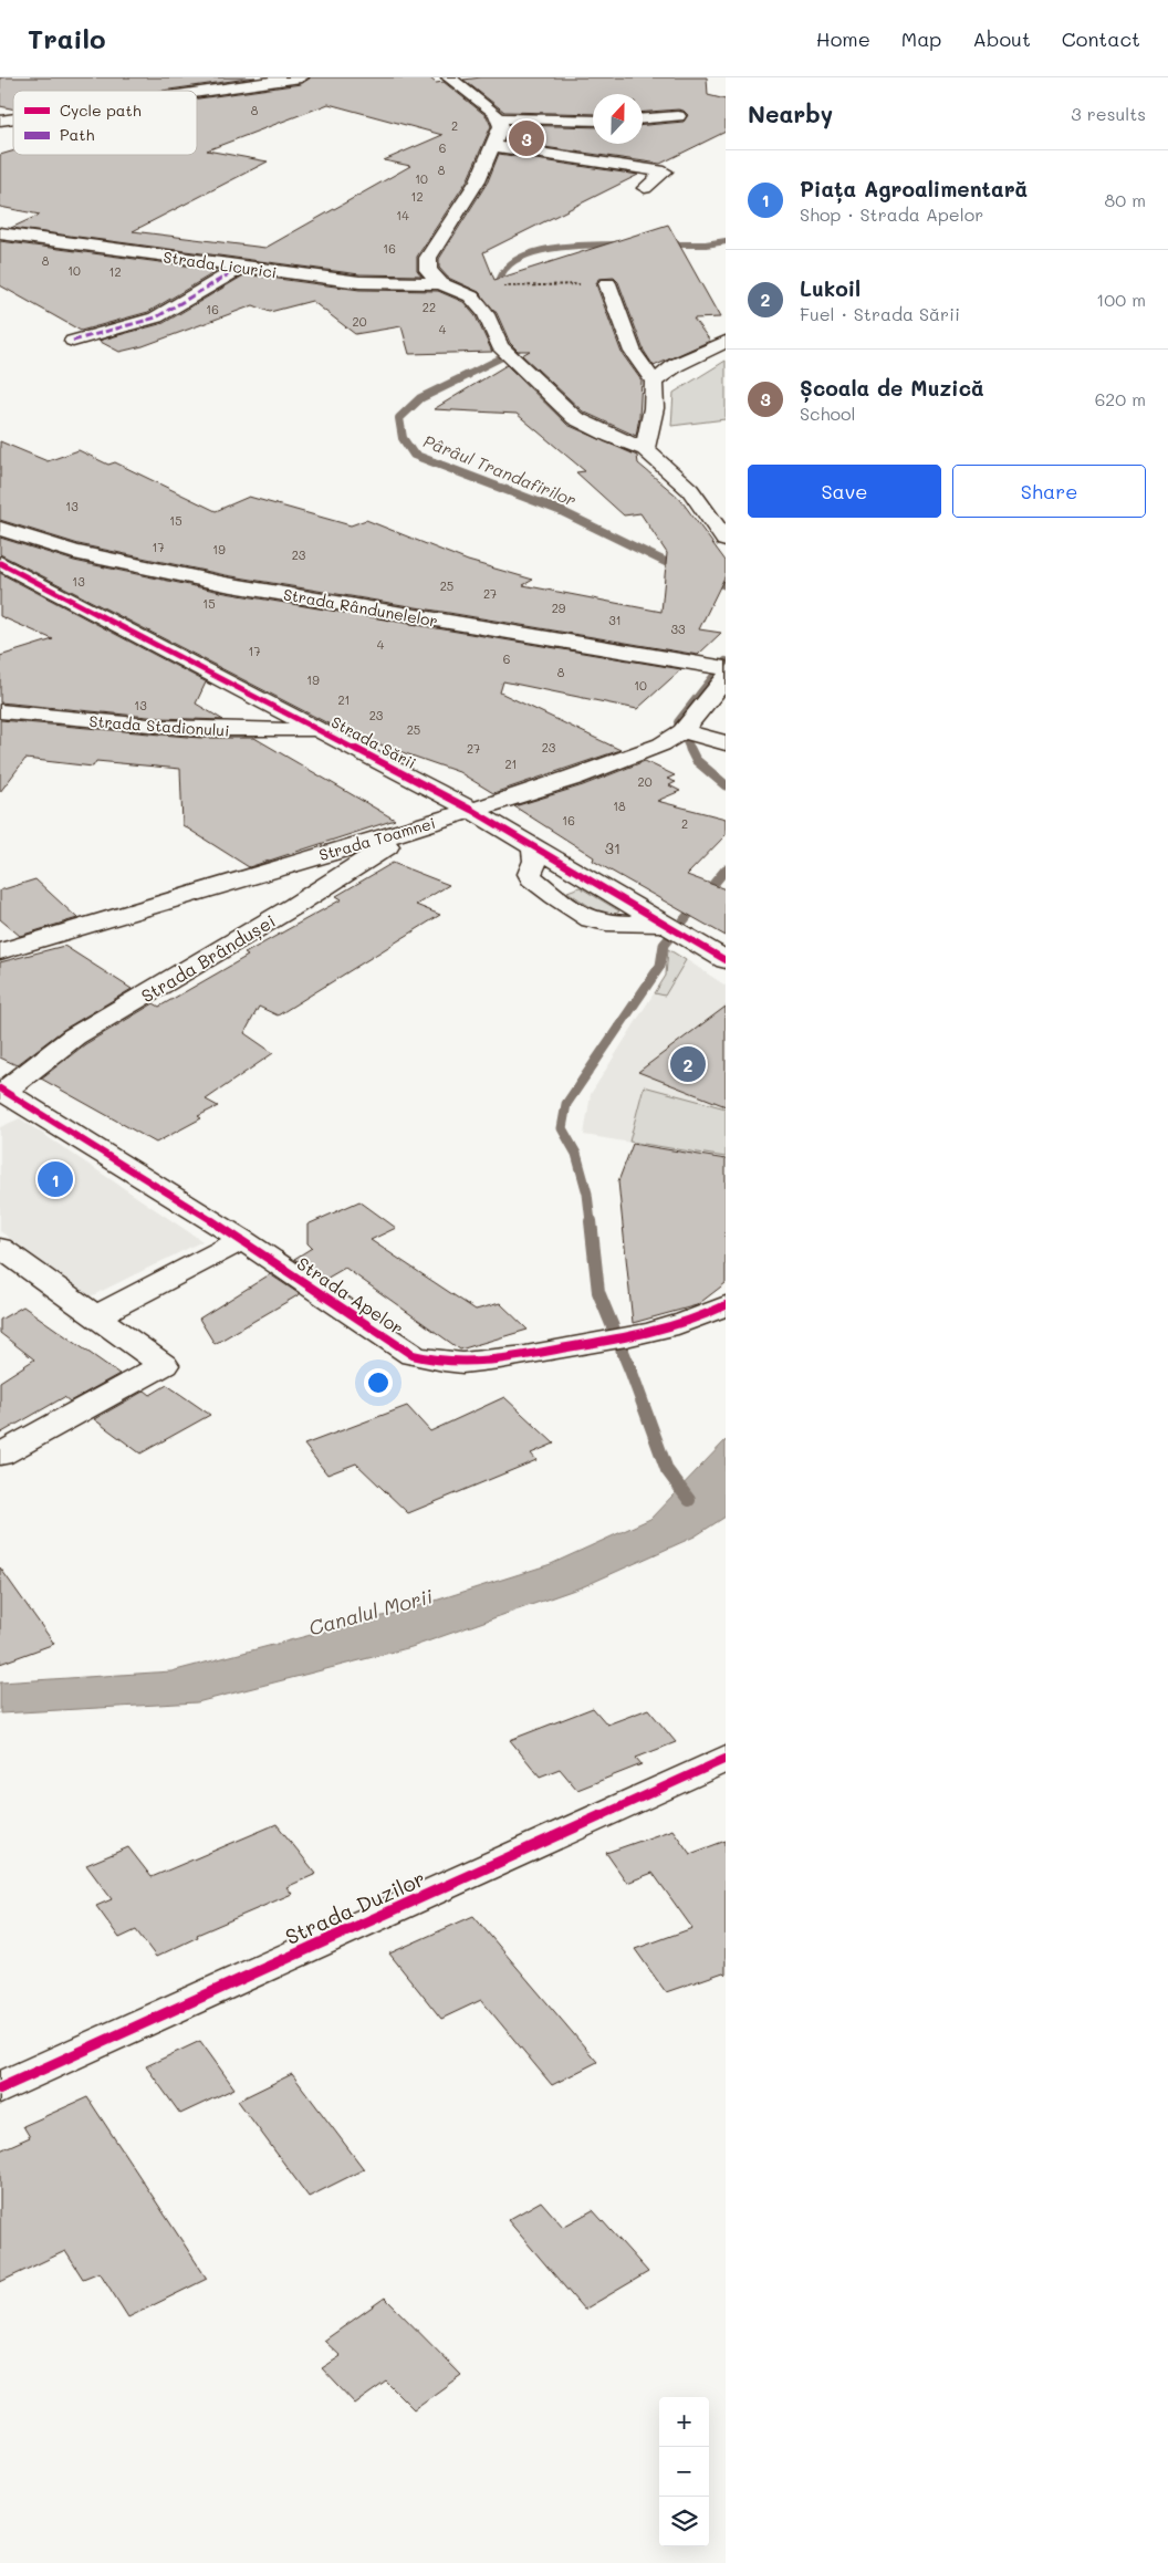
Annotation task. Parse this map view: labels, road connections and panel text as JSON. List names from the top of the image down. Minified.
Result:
{"streets":{"main road":["Strada Licurici","Strada Rândunelelor","Strada Stadionului","Strada Sării","Strada Toamnei","Strada Brândușei","Strada Apelor","Strada Duzilor"]},"crossings":[["Strada Rândunelelor","Strada Toamnei"],["Strada Stadionului","Strada Sării"],["Strada Sării","Strada Toamnei"],["Strada Toamnei","Strada Brândușei"],["Strada Brândușei","Strada Apelor"]],"water":["Pârâul Trandafirilor","Canalul Morii"],"house_numbers":["8","2","6","8","10","12","14","16","8","10","12","22","16","20","4","13","15","17","19","23","13","25","27","15","29","31","33","4","17","6","8","19","10","21","13","23","25","23","27","21","20","18","16","2","31"],"legend":["Cycle path","Path"],"north":"top","page":{"header":"Trailo","nav":["Home","Map","About","Contact"],"heading":["Nearby","3 results"],"pins":["3","2","1"],"list":[{"mark":"1","name":"Piața Agroalimentară","note":"Shop · Strada Apelor","value":"80 m"},{"mark":"2","name":"Lukoil","note":"Fuel · Strada Sării","value":"100 m"},{"mark":"3","name":"Școala de Muzică","note":"School","value":"620 m"}],"buttons":["Save","Share"],"map_buttons":["+","−"]}}
